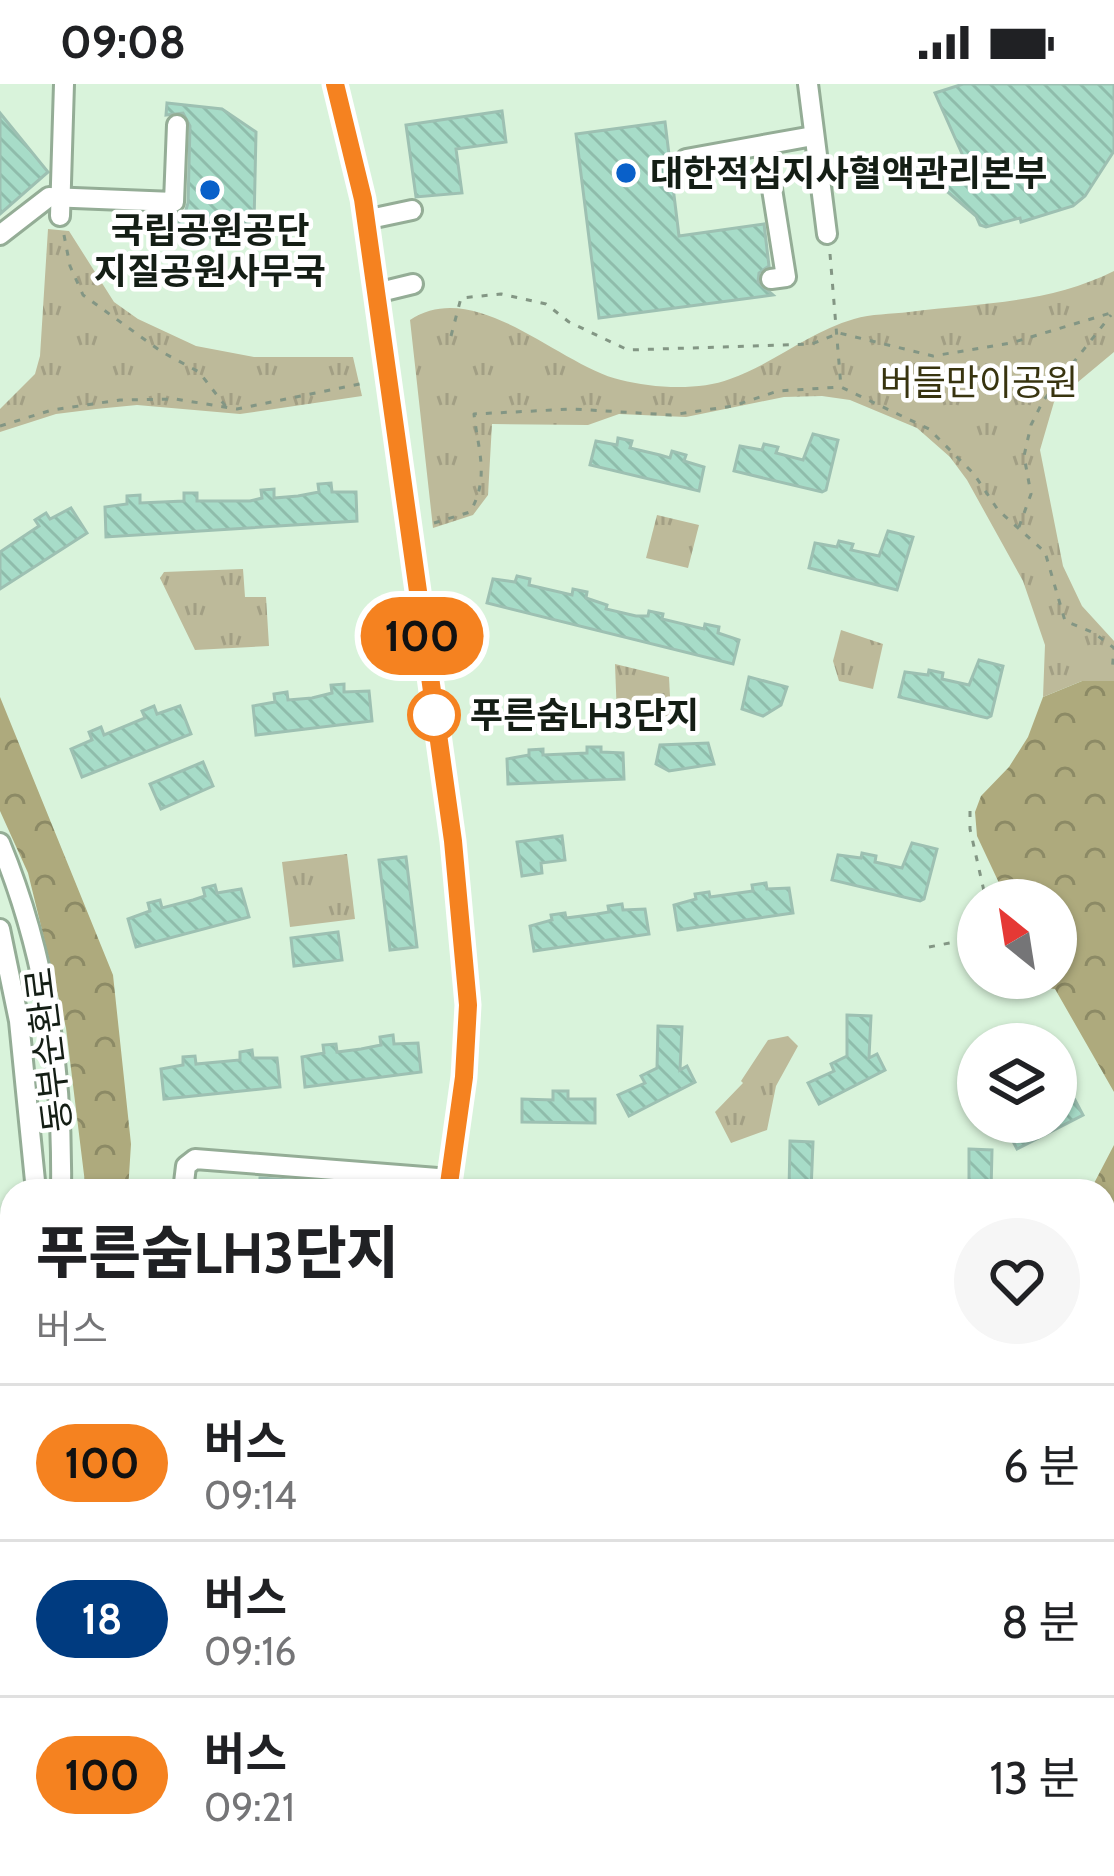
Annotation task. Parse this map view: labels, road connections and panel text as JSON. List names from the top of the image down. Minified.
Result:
{"streets":{"street":["동부순환로"]},"parks":["버들만이공원"],"places":["대한적십지사혈액관리본부","국립공원공단 지질공원사무국","푸른숨LH3단지"],"lines":["bus line 100"],"north":"top left","page":{"status":"09:08","on_map":"100","heading":["푸른숨LH3단지","버스"],"list":[{"mark":"100","name":"버스","note":"09:14","value":"6 분"},{"mark":"18","name":"버스","note":"09:16","value":"8 분"},{"mark":"100","name":"버스","note":"09:21","value":"13 분"}]}}
